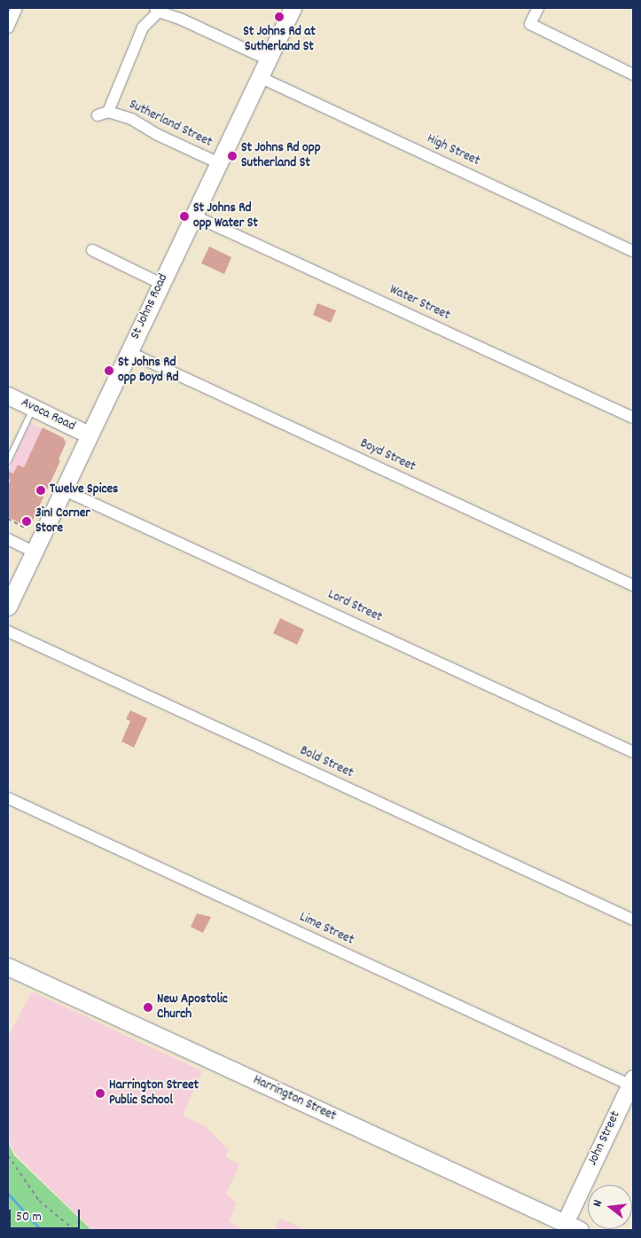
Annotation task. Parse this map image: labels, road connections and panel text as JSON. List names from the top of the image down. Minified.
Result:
{"streets":{"street":["Sutherland Street","High Street","Water Street","St Johns Road","Avoca Road","Boyd Street","Lord Street","Bold Street","Lime Street","Harrington Street","John Street"]},"crossings":[["Sutherland Street","St Johns Road"],["High Street","St Johns Road"],["Water Street","St Johns Road"],["St Johns Road","Avoca Road"],["St Johns Road","Boyd Street"],["St Johns Road","Lord Street"],["Lime Street","John Street"],["Harrington Street","John Street"]],"places":["St Johns Rd at Sutherland St","St Johns Rd opp Sutherland St","St Johns Rd opp Water St","St Johns Rd opp Boyd Rd","Twelve Spices","3in1 Corner Store","New Apostolic Church","Harrington Street Public School"],"scale_bar":"50 m","north":"left"}
